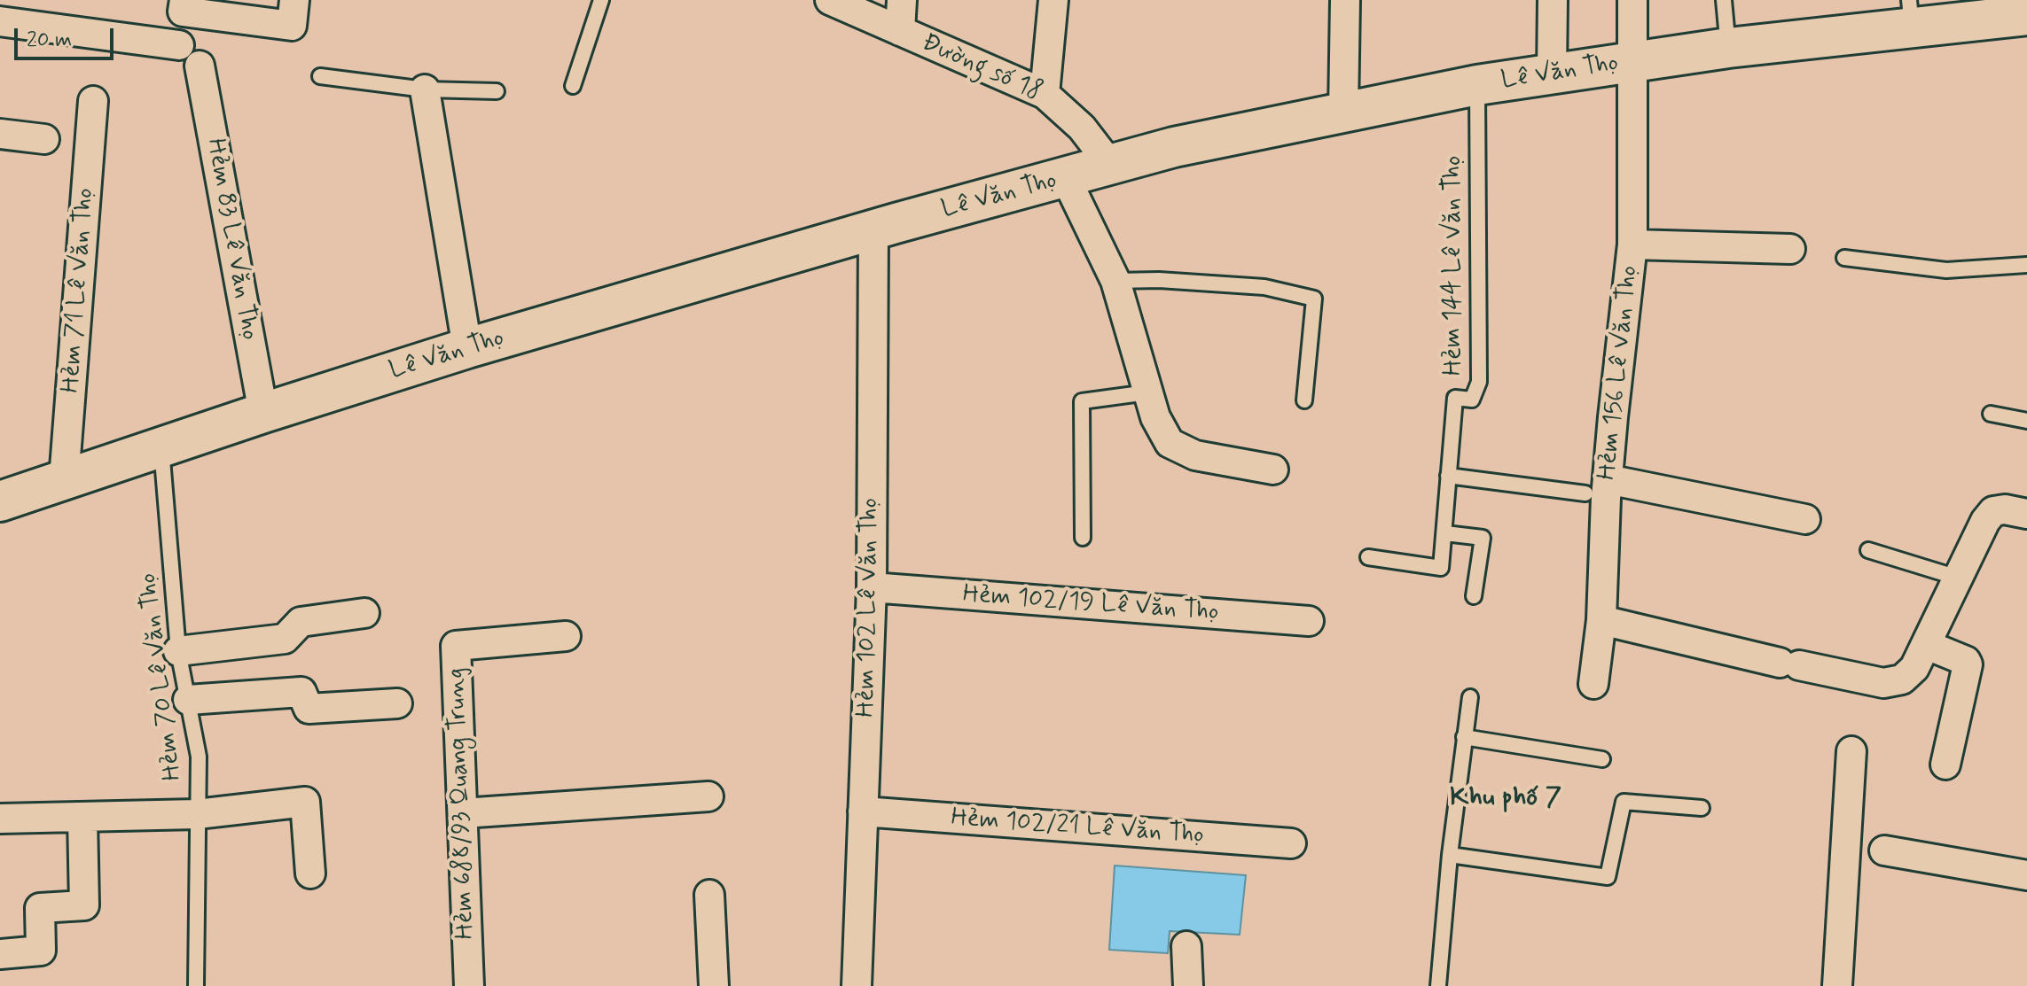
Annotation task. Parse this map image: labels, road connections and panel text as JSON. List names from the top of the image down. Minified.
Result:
{"streets":{"main road":["Lê Văn Thọ"],"street":["Đường số 18","Hẻm 83 Lê Văn Thọ","Hẻm 71 Lê Văn Thọ","Hẻm 156 Lê Văn Thọ","Hẻm 102/19 Lê Văn Thọ","Hẻm 102 Lê Văn Thọ","Hẻm 688/93 Quang Trung","Hẻm 102/21 Lê Văn Thọ"],"lane":["Hẻm 144 Lê Văn Thọ","Hẻm 70 Lê Văn Thọ"]},"crossings":[["Đường số 18","Lê Văn Thọ"],["Lê Văn Thọ","Hẻm 83 Lê Văn Thọ"],["Lê Văn Thọ","Hẻm 144 Lê Văn Thọ"],["Lê Văn Thọ","Hẻm 71 Lê Văn Thọ"],["Lê Văn Thọ","Hẻm 156 Lê Văn Thọ"],["Lê Văn Thọ","Hẻm 102 Lê Văn Thọ"],["Lê Văn Thọ","Hẻm 70 Lê Văn Thọ"],["Hẻm 102/19 Lê Văn Thọ","Hẻm 102 Lê Văn Thọ"],["Hẻm 102 Lê Văn Thọ","Hẻm 102/21 Lê Văn Thọ"]],"districts":["Khu phố 7"],"scale_bar":"20 m"}
